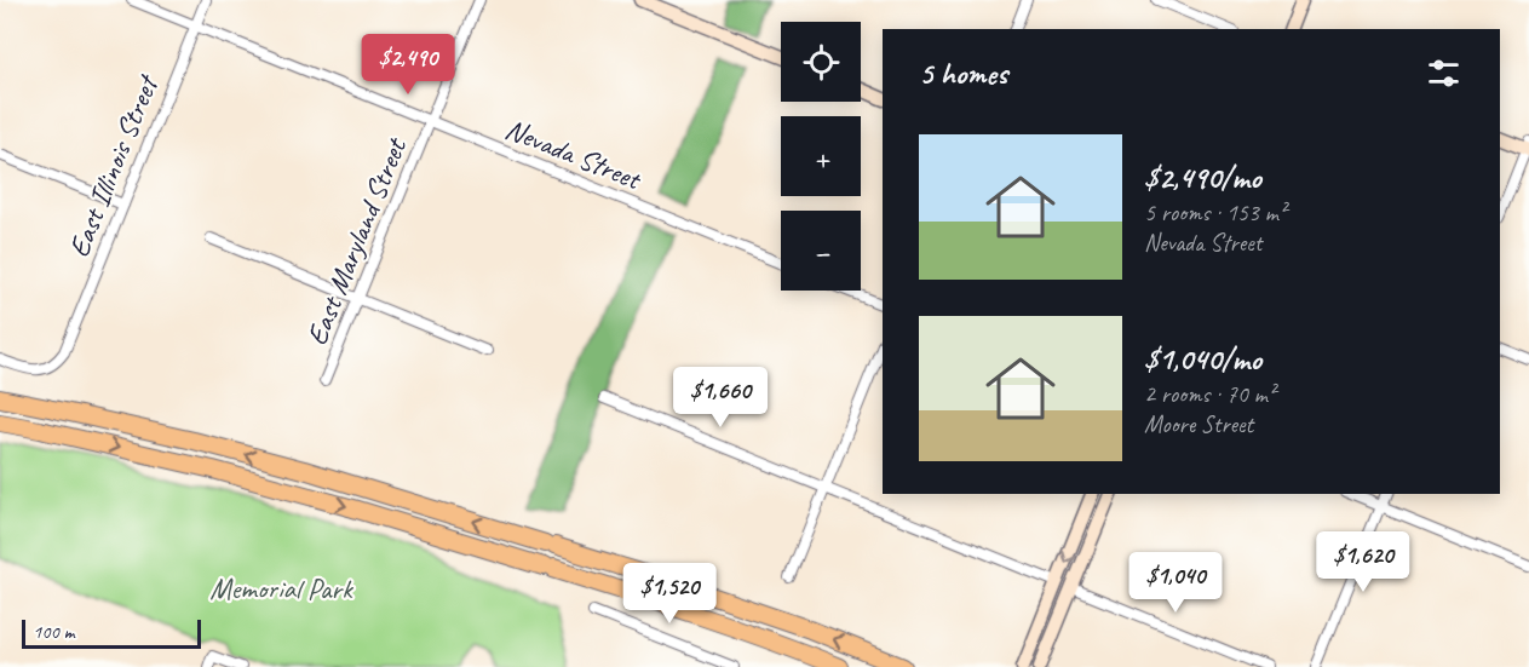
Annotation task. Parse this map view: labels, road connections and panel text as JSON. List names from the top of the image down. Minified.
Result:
{"streets":{"street":["Nevada Street","East Illinois Street","East Maryland Street"]},"crossings":[["Nevada Street","East Illinois Street"],["Nevada Street","East Maryland Street"]],"parks":["Memorial Park"],"scale_bar":"100 m","page":{"map_buttons":["+","−"],"heading":"5 homes","price":["$2,490","$1,660","$1,620","$1,040","$1,520"],"list":[{"name":"$2,490/mo","note":"5 rooms · 153 m² · Nevada Street"},{"name":"$1,040/mo","note":"2 rooms · 70 m² · Moore Street"}],"scale":"100 m"}}
